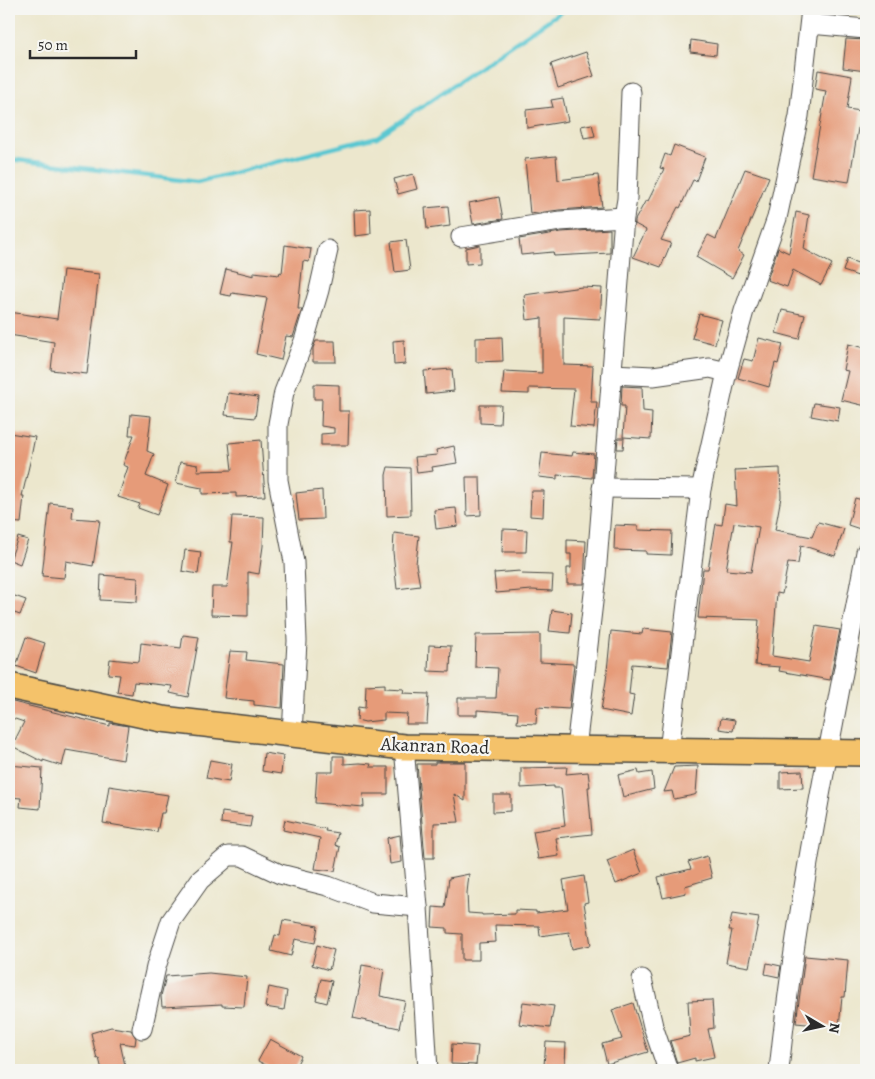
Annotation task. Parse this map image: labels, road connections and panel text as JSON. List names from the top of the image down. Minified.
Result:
{"streets":{"main road":["Akanran Road"]},"scale_bar":"50 m","north":"right"}
